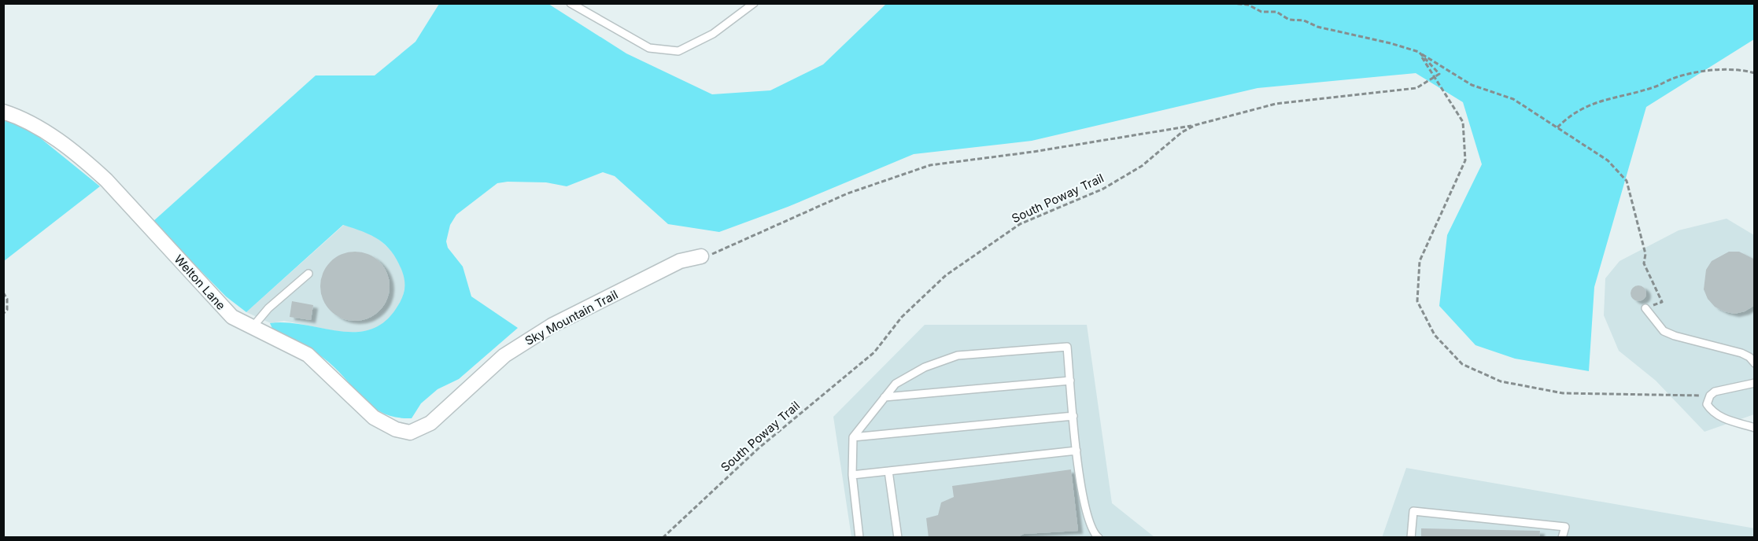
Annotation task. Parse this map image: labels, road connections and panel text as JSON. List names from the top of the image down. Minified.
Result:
{"streets":{"street":["Welton Lane","Sky Mountain Trail"],"path":["South Poway Trail"]},"crossings":[["Welton Lane","Sky Mountain Trail"]]}
